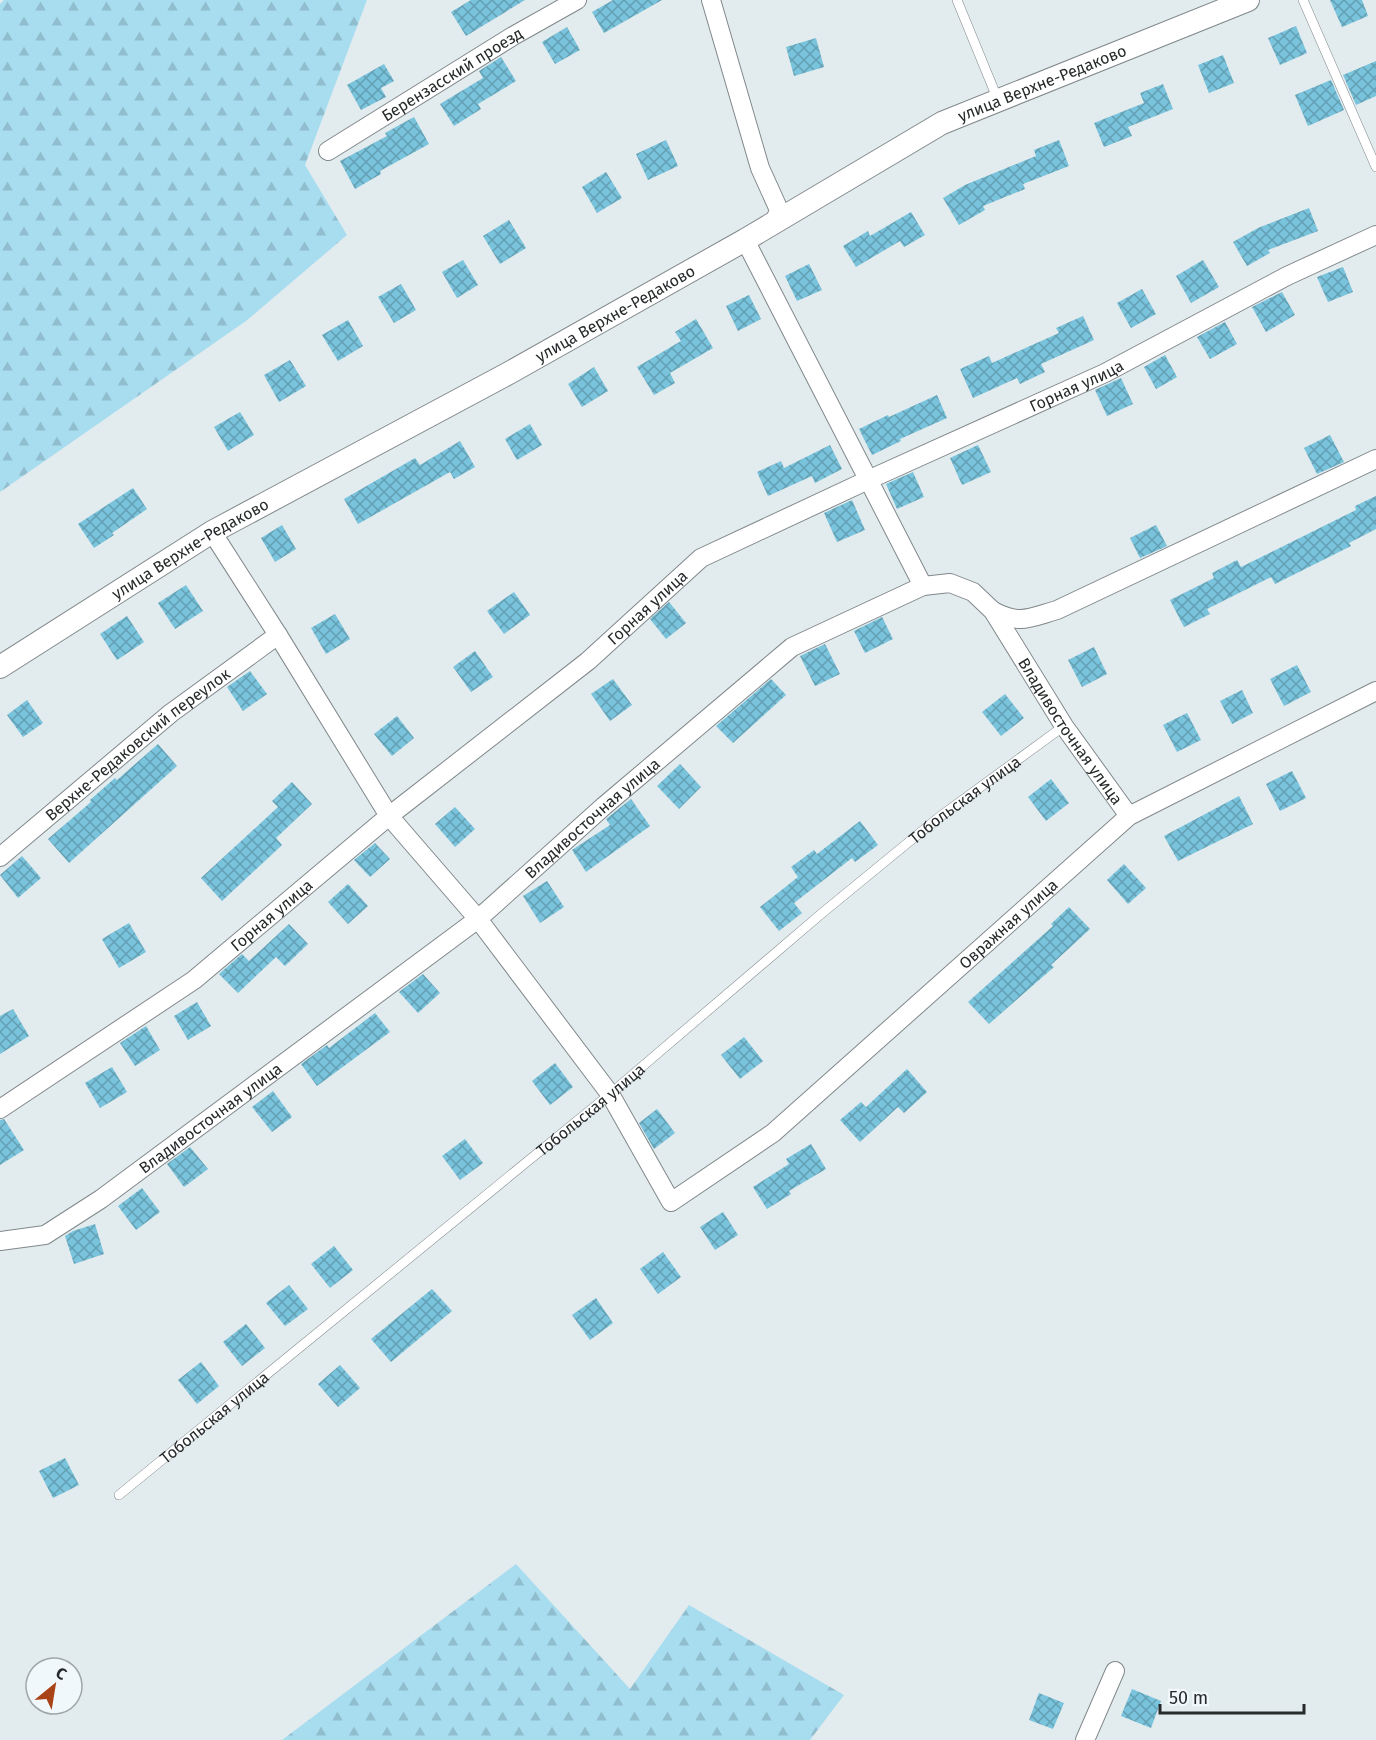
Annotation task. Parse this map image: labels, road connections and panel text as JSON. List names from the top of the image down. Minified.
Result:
{"streets":{"street":["Берензасский проезд","улица Верхне-Редаково","Горная улица","Владивосточная улица","Верхне-Редаковский переулок","Овражная улица"],"lane":["Тобольская улица"]},"crossings":[["Владивосточная улица","Тобольская улица"],["Владивосточная улица","Овражная улица"],["Тобольская улица","Овражная улица"]],"scale_bar":"50 m","north":"top right"}
